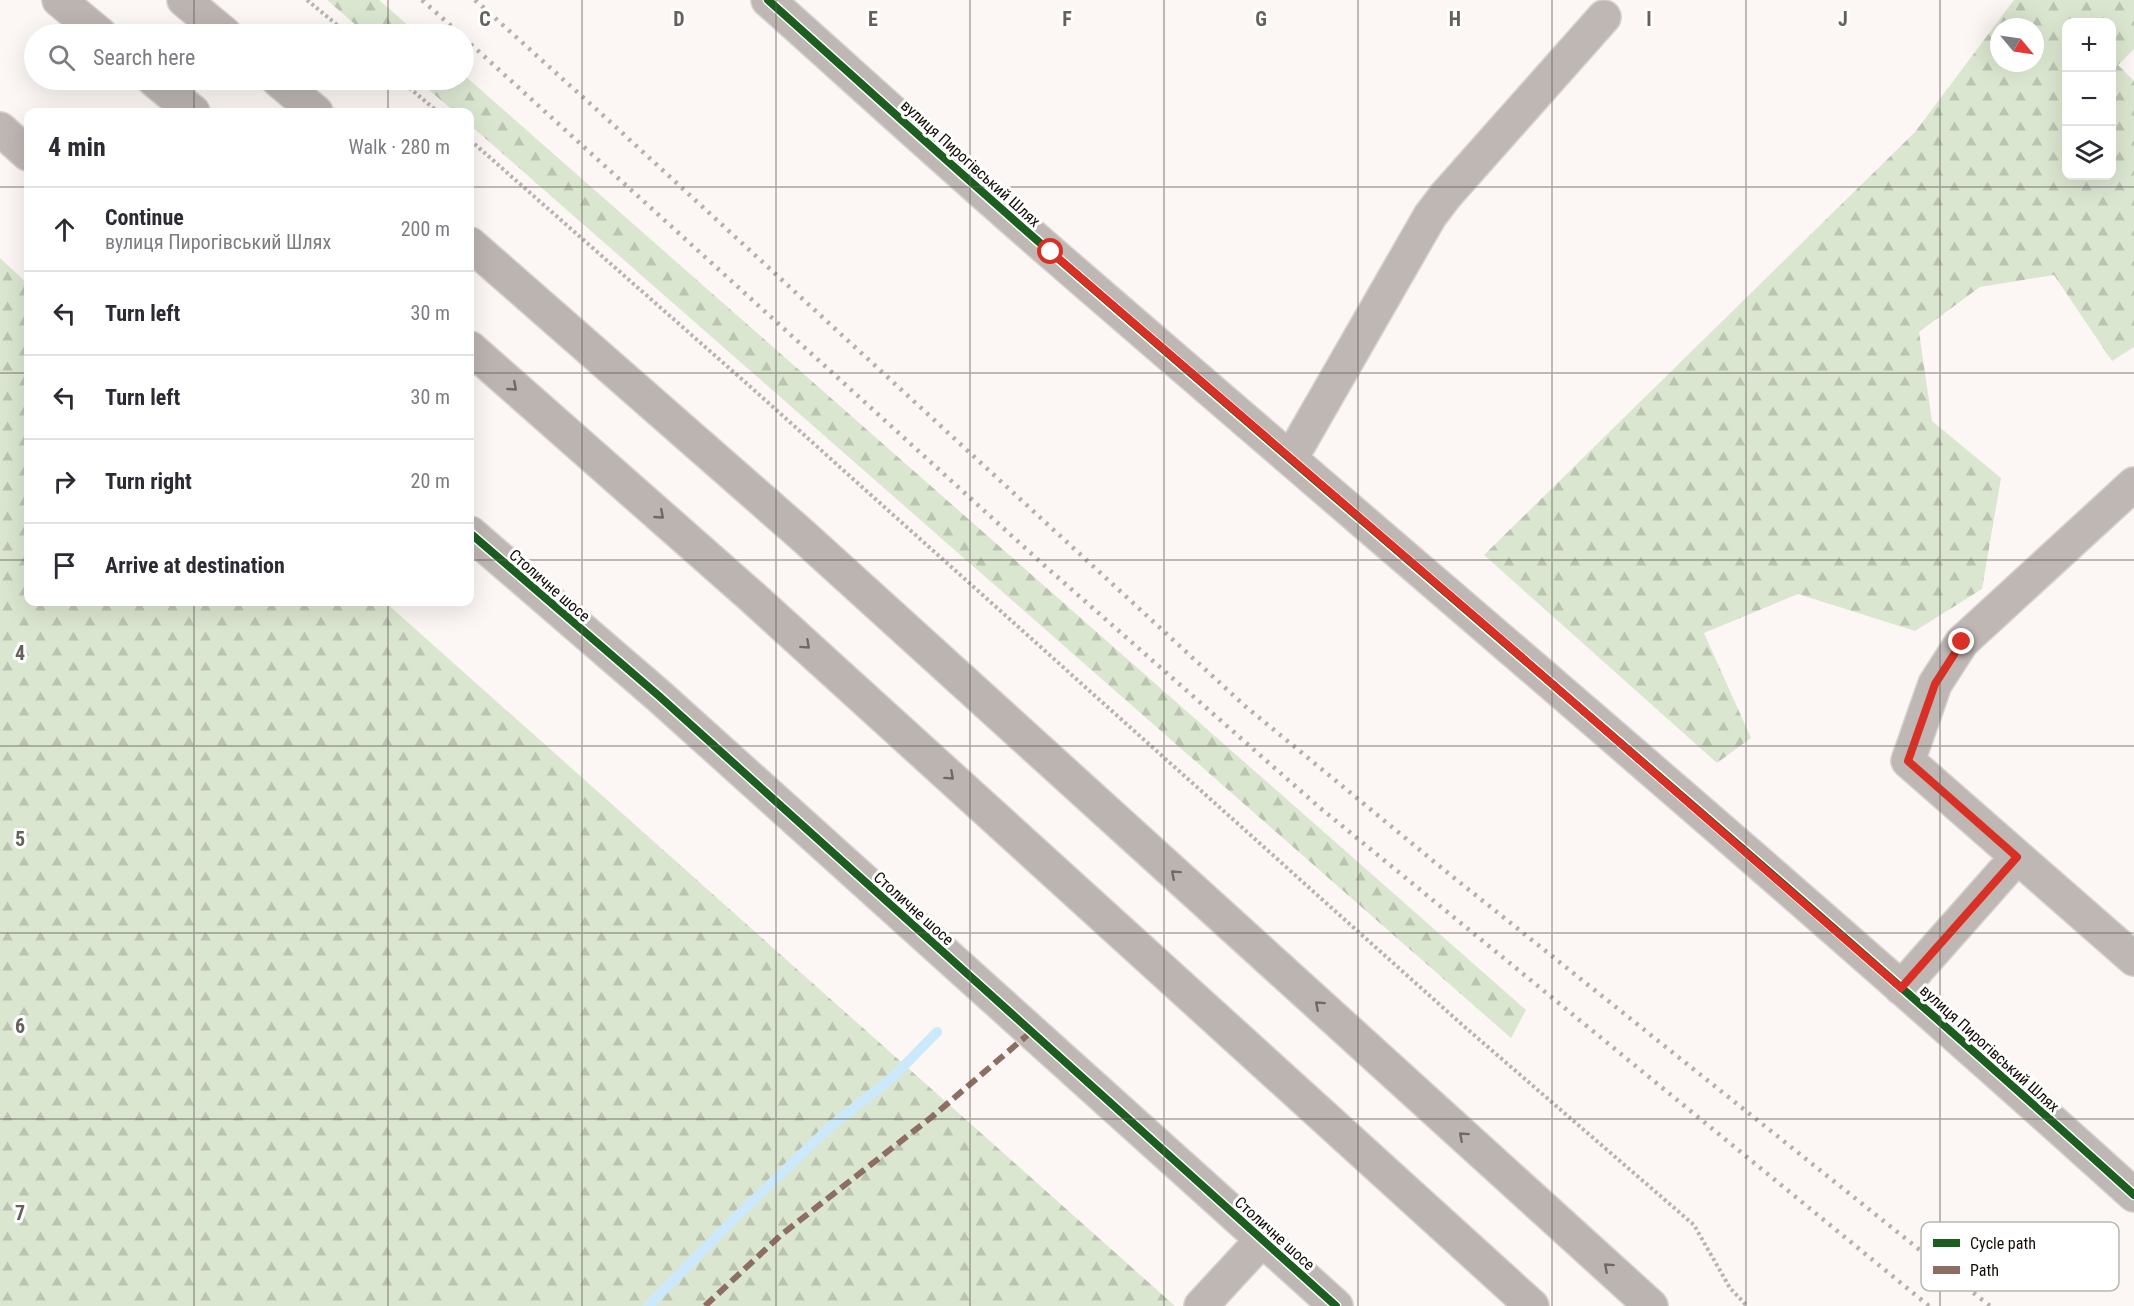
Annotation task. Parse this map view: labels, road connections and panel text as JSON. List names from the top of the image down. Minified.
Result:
{"streets":{"street":["вулиця Пирогівський Шлях","Столичне шосе"]},"legend":["Cycle path","Path"],"north":"bottom right","page":{"map_buttons":["+","−"],"search":"Search here","heading":["4 min","Walk · 280 m"],"list":[["Continue","вулиця Пирогівський Шлях","200 m"],["Turn left","30 m"],["Turn left","30 m"],["Turn right","20 m"],"Arrive at destination"]},"grid":{"columns":["C","D","E","F","G","H","I","J"],"rows":["4","5","6","7"]}}
